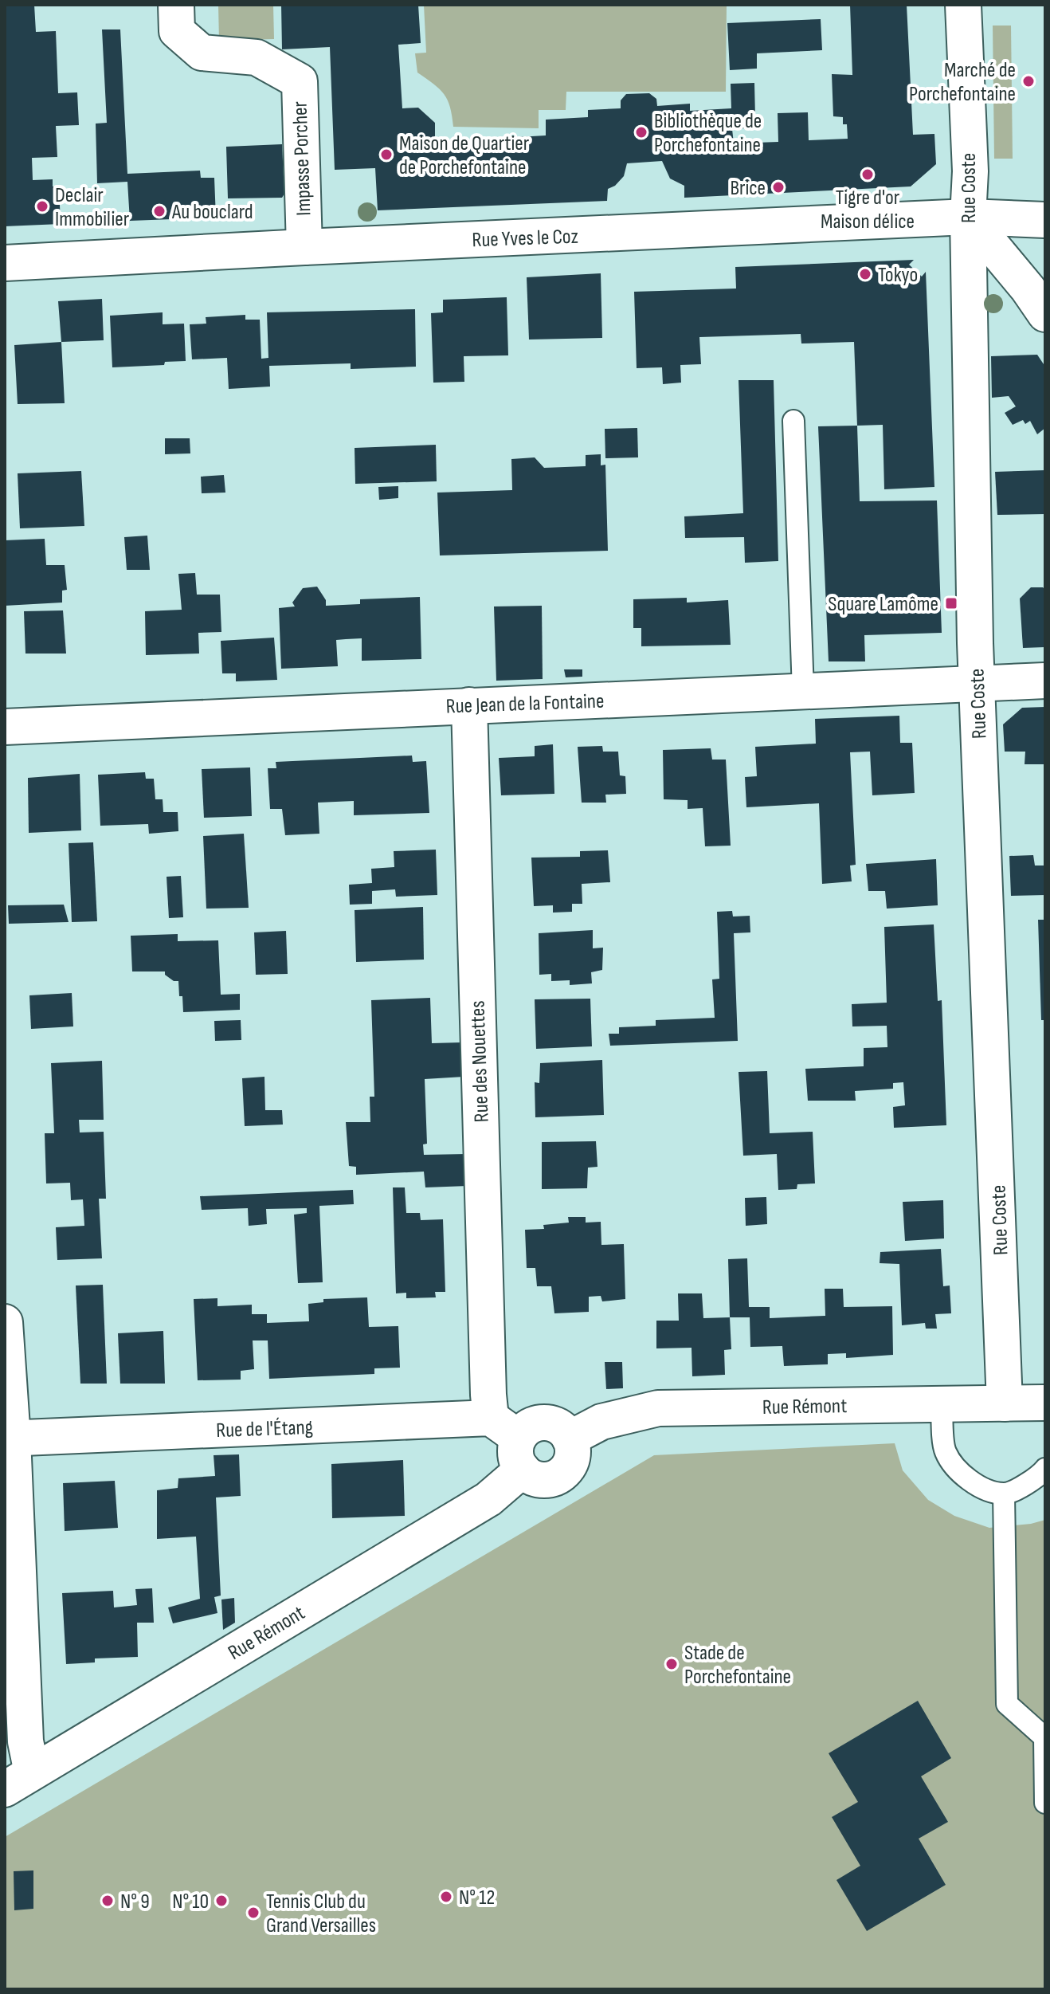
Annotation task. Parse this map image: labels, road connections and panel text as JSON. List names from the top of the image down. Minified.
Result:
{"streets":{"street":["Impasse Porcher","Rue Coste","Rue Yves le Coz","Rue Jean de la Fontaine","Rue des Nouettes","Rue Rémont","Rue de l'Étang"]},"crossings":[["Impasse Porcher","Rue Yves le Coz"],["Rue Coste","Rue Yves le Coz"],["Rue Coste","Rue Jean de la Fontaine"],["Rue Coste","Rue Rémont"],["Rue Jean de la Fontaine","Rue des Nouettes"],["Rue des Nouettes","Rue de l'Étang"]],"places":{"other":["Marché de Porchefontaine","Bibliothèque de Porchefontaine","Maison de Quartier de Porchefontaine","Tigre d'or Maison délice","Brice","Declair Immobilier","Au bouclard","Tokyo","Stade de Porchefontaine","N° 12","N° 9","N° 10","Tennis Club du Grand Versailles"],"transit":["Square Lamôme"]}}
